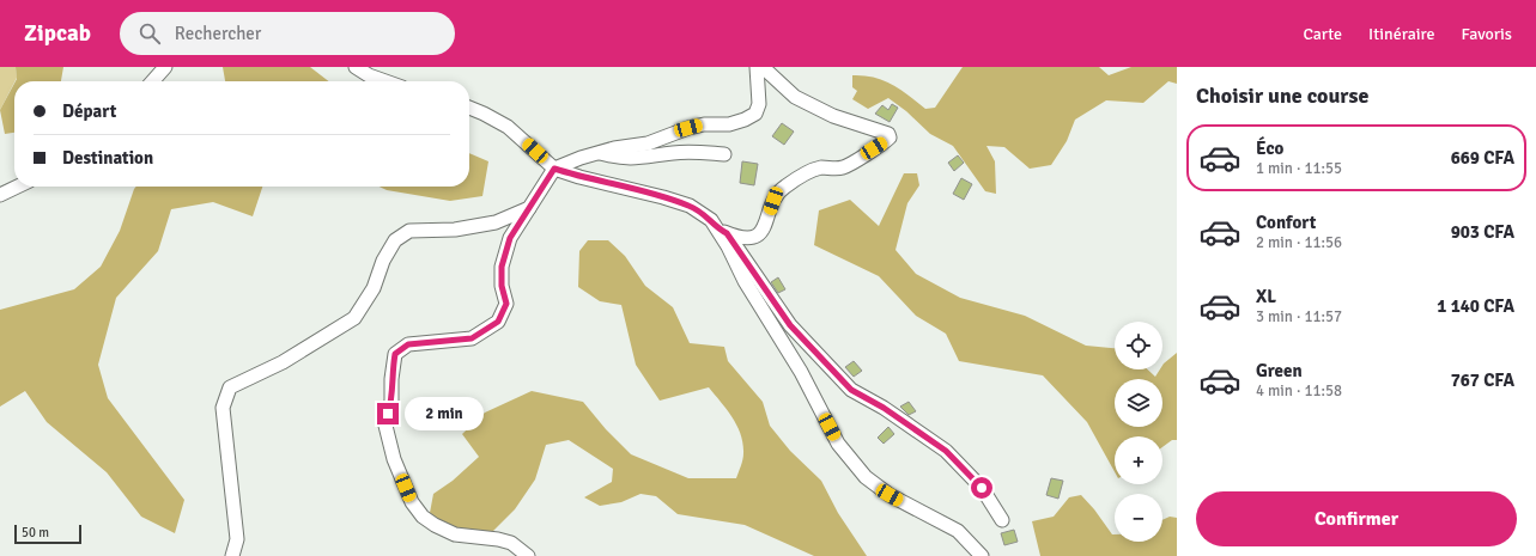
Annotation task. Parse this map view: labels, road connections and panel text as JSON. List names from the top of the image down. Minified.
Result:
{"scale_bar":"50 m","page":{"header":"Zipcab","search":"Rechercher","nav":["Carte","Itinéraire","Favoris"],"heading":"Choisir une course","banner":["Départ","Destination"],"list":[{"name":"Éco","note":"1 min · 11:55","value":"669 CFA"},{"name":"Confort","note":"2 min · 11:56","value":"903 CFA"},{"name":"XL","note":"3 min · 11:57","value":"1 140 CFA"},{"name":"Green","note":"4 min · 11:58","value":"767 CFA"}],"map_buttons":["+","−"],"bubble":"2 min","buttons":"Confirmer","scale":"50 m"}}
